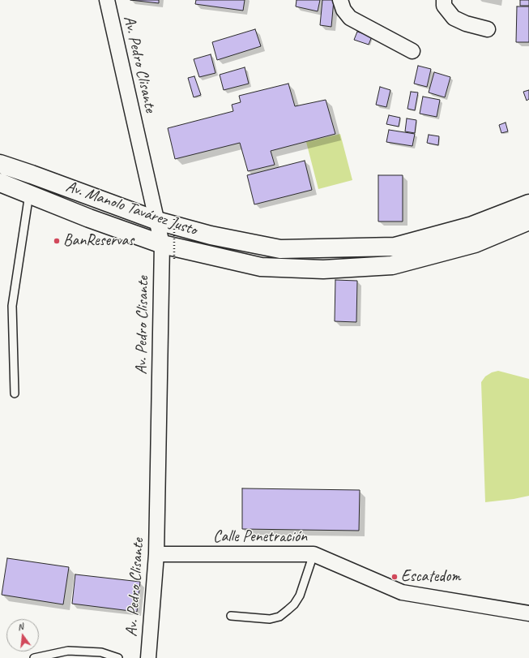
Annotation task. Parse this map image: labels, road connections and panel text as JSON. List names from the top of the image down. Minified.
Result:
{"streets":{"main road":["Av. Manolo Tavárez Justo"],"street":["Av. Pedro Clisante","Calle Penetración"]},"crossings":[["Av. Pedro Clisante","Av. Manolo Tavárez Justo"],["Av. Pedro Clisante","Calle Penetración"]],"places":["BanReservas","Escatedom"],"north":"top"}
